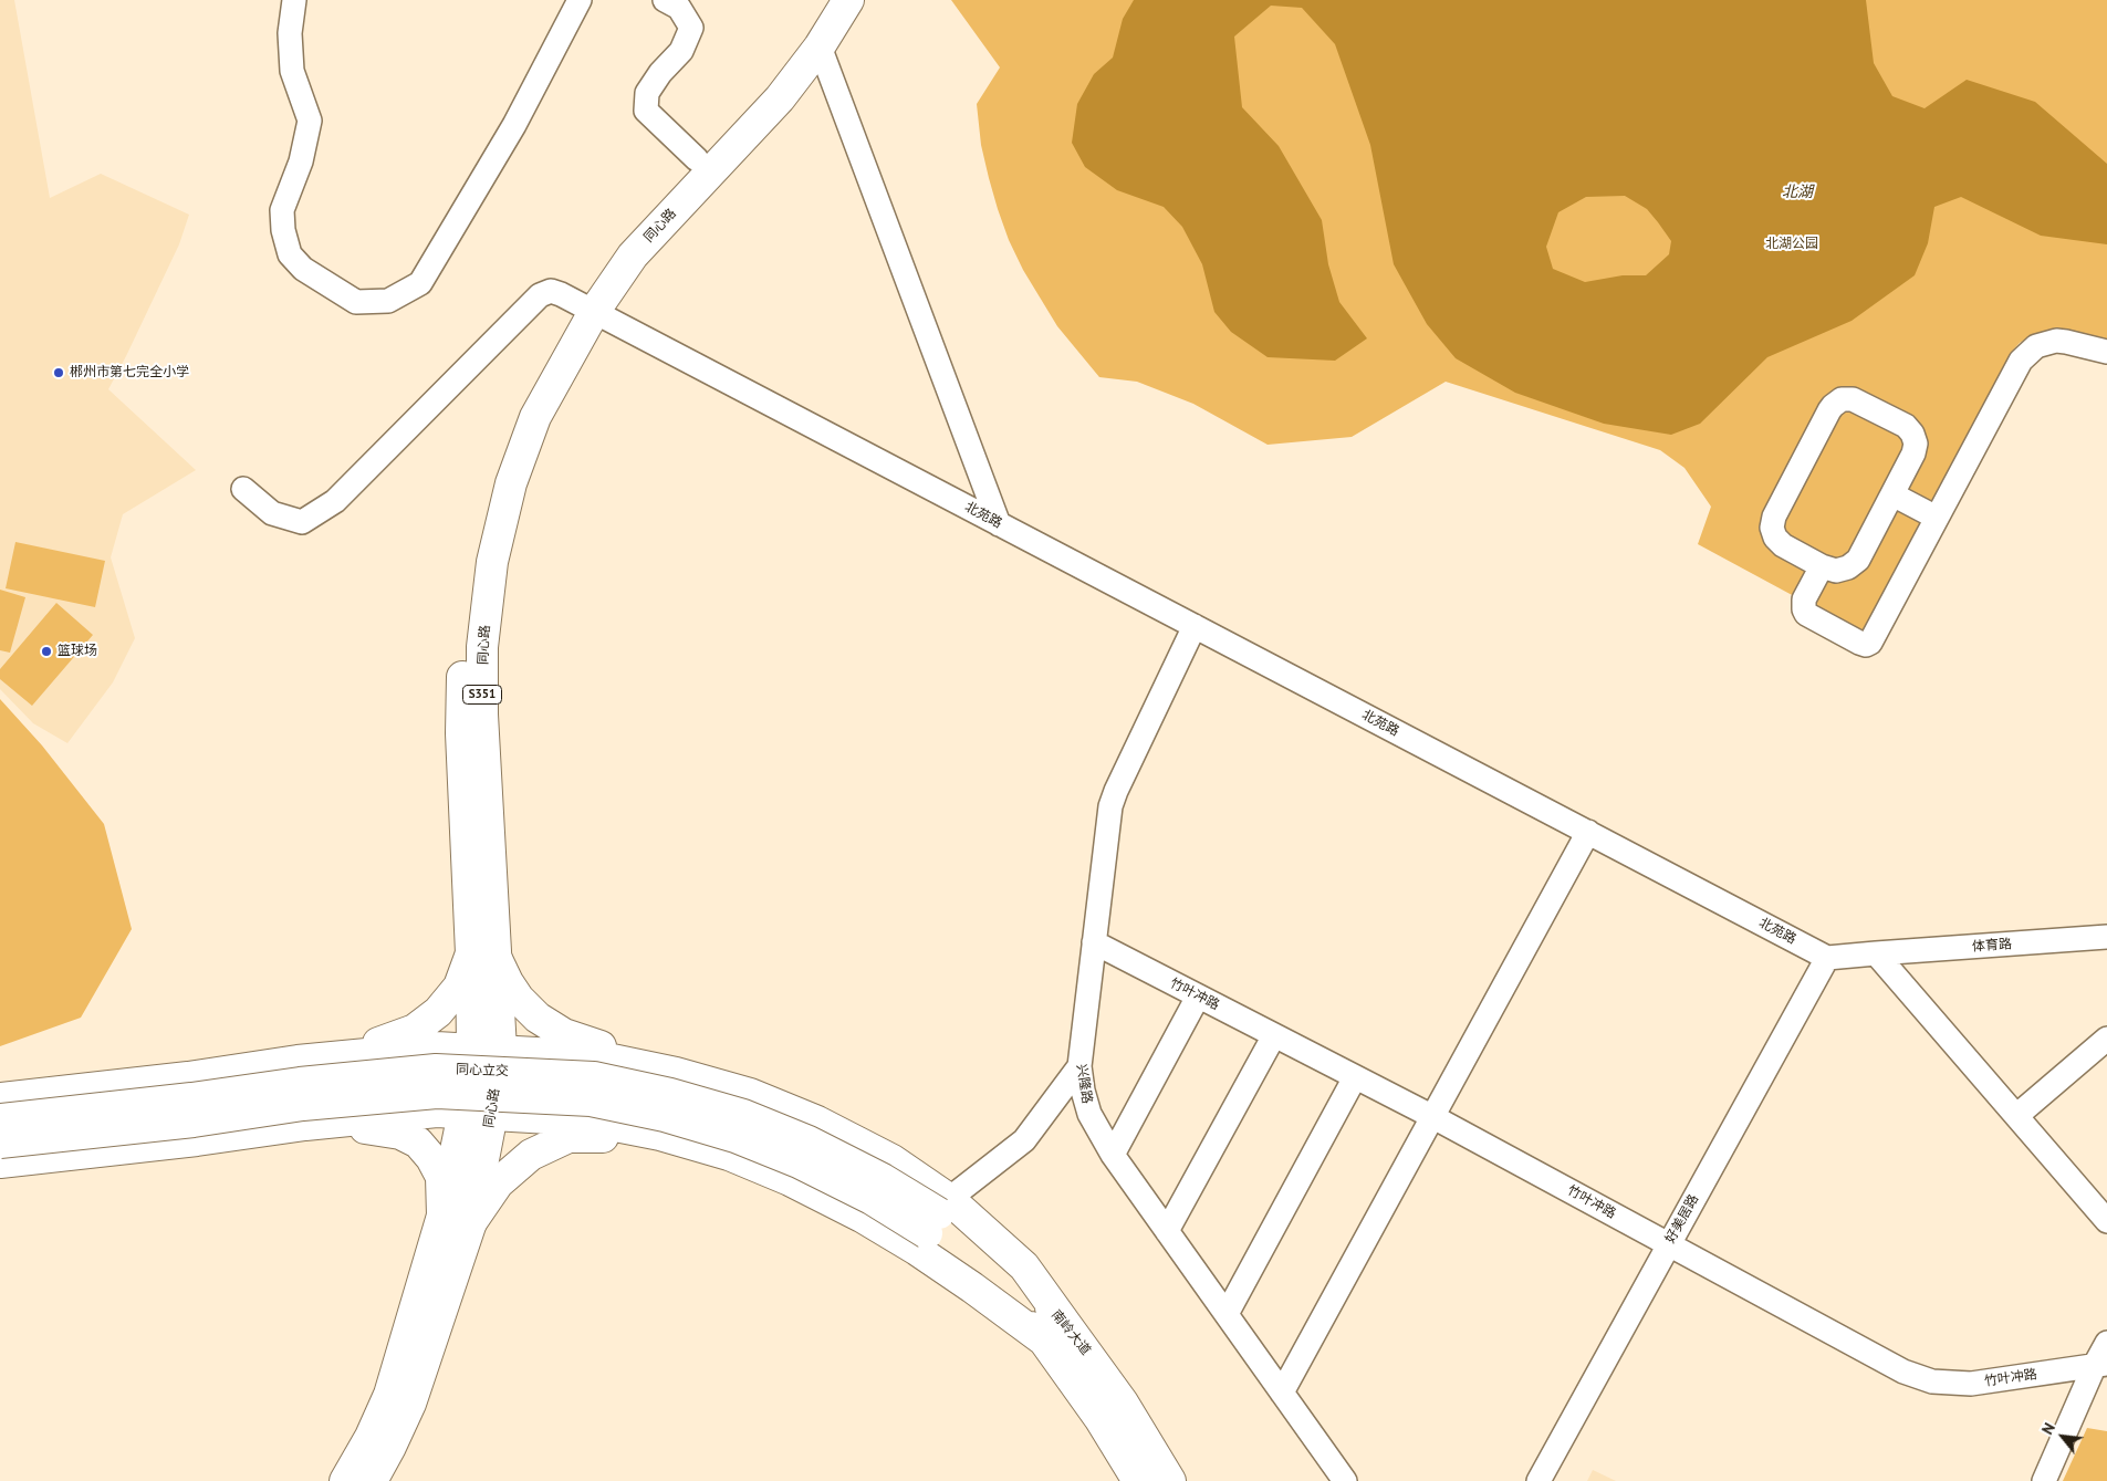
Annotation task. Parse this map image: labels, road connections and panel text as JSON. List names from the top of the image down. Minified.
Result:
{"streets":{"main road":["同心路","S351","同心立交","南岭大道"],"street":["北苑路","体育路","竹叶冲路","兴隆路","好美居路"]},"crossings":[["同心路","北苑路"],["北苑路","兴隆路"],["北苑路","好美居路"],["竹叶冲路","兴隆路"],["竹叶冲路","好美居路"],["同心立交","南岭大道"]],"water":["北湖"],"parks":["北湖公园"],"places":["郴州市第七完全小学","篮球场"],"north":"top left"}
